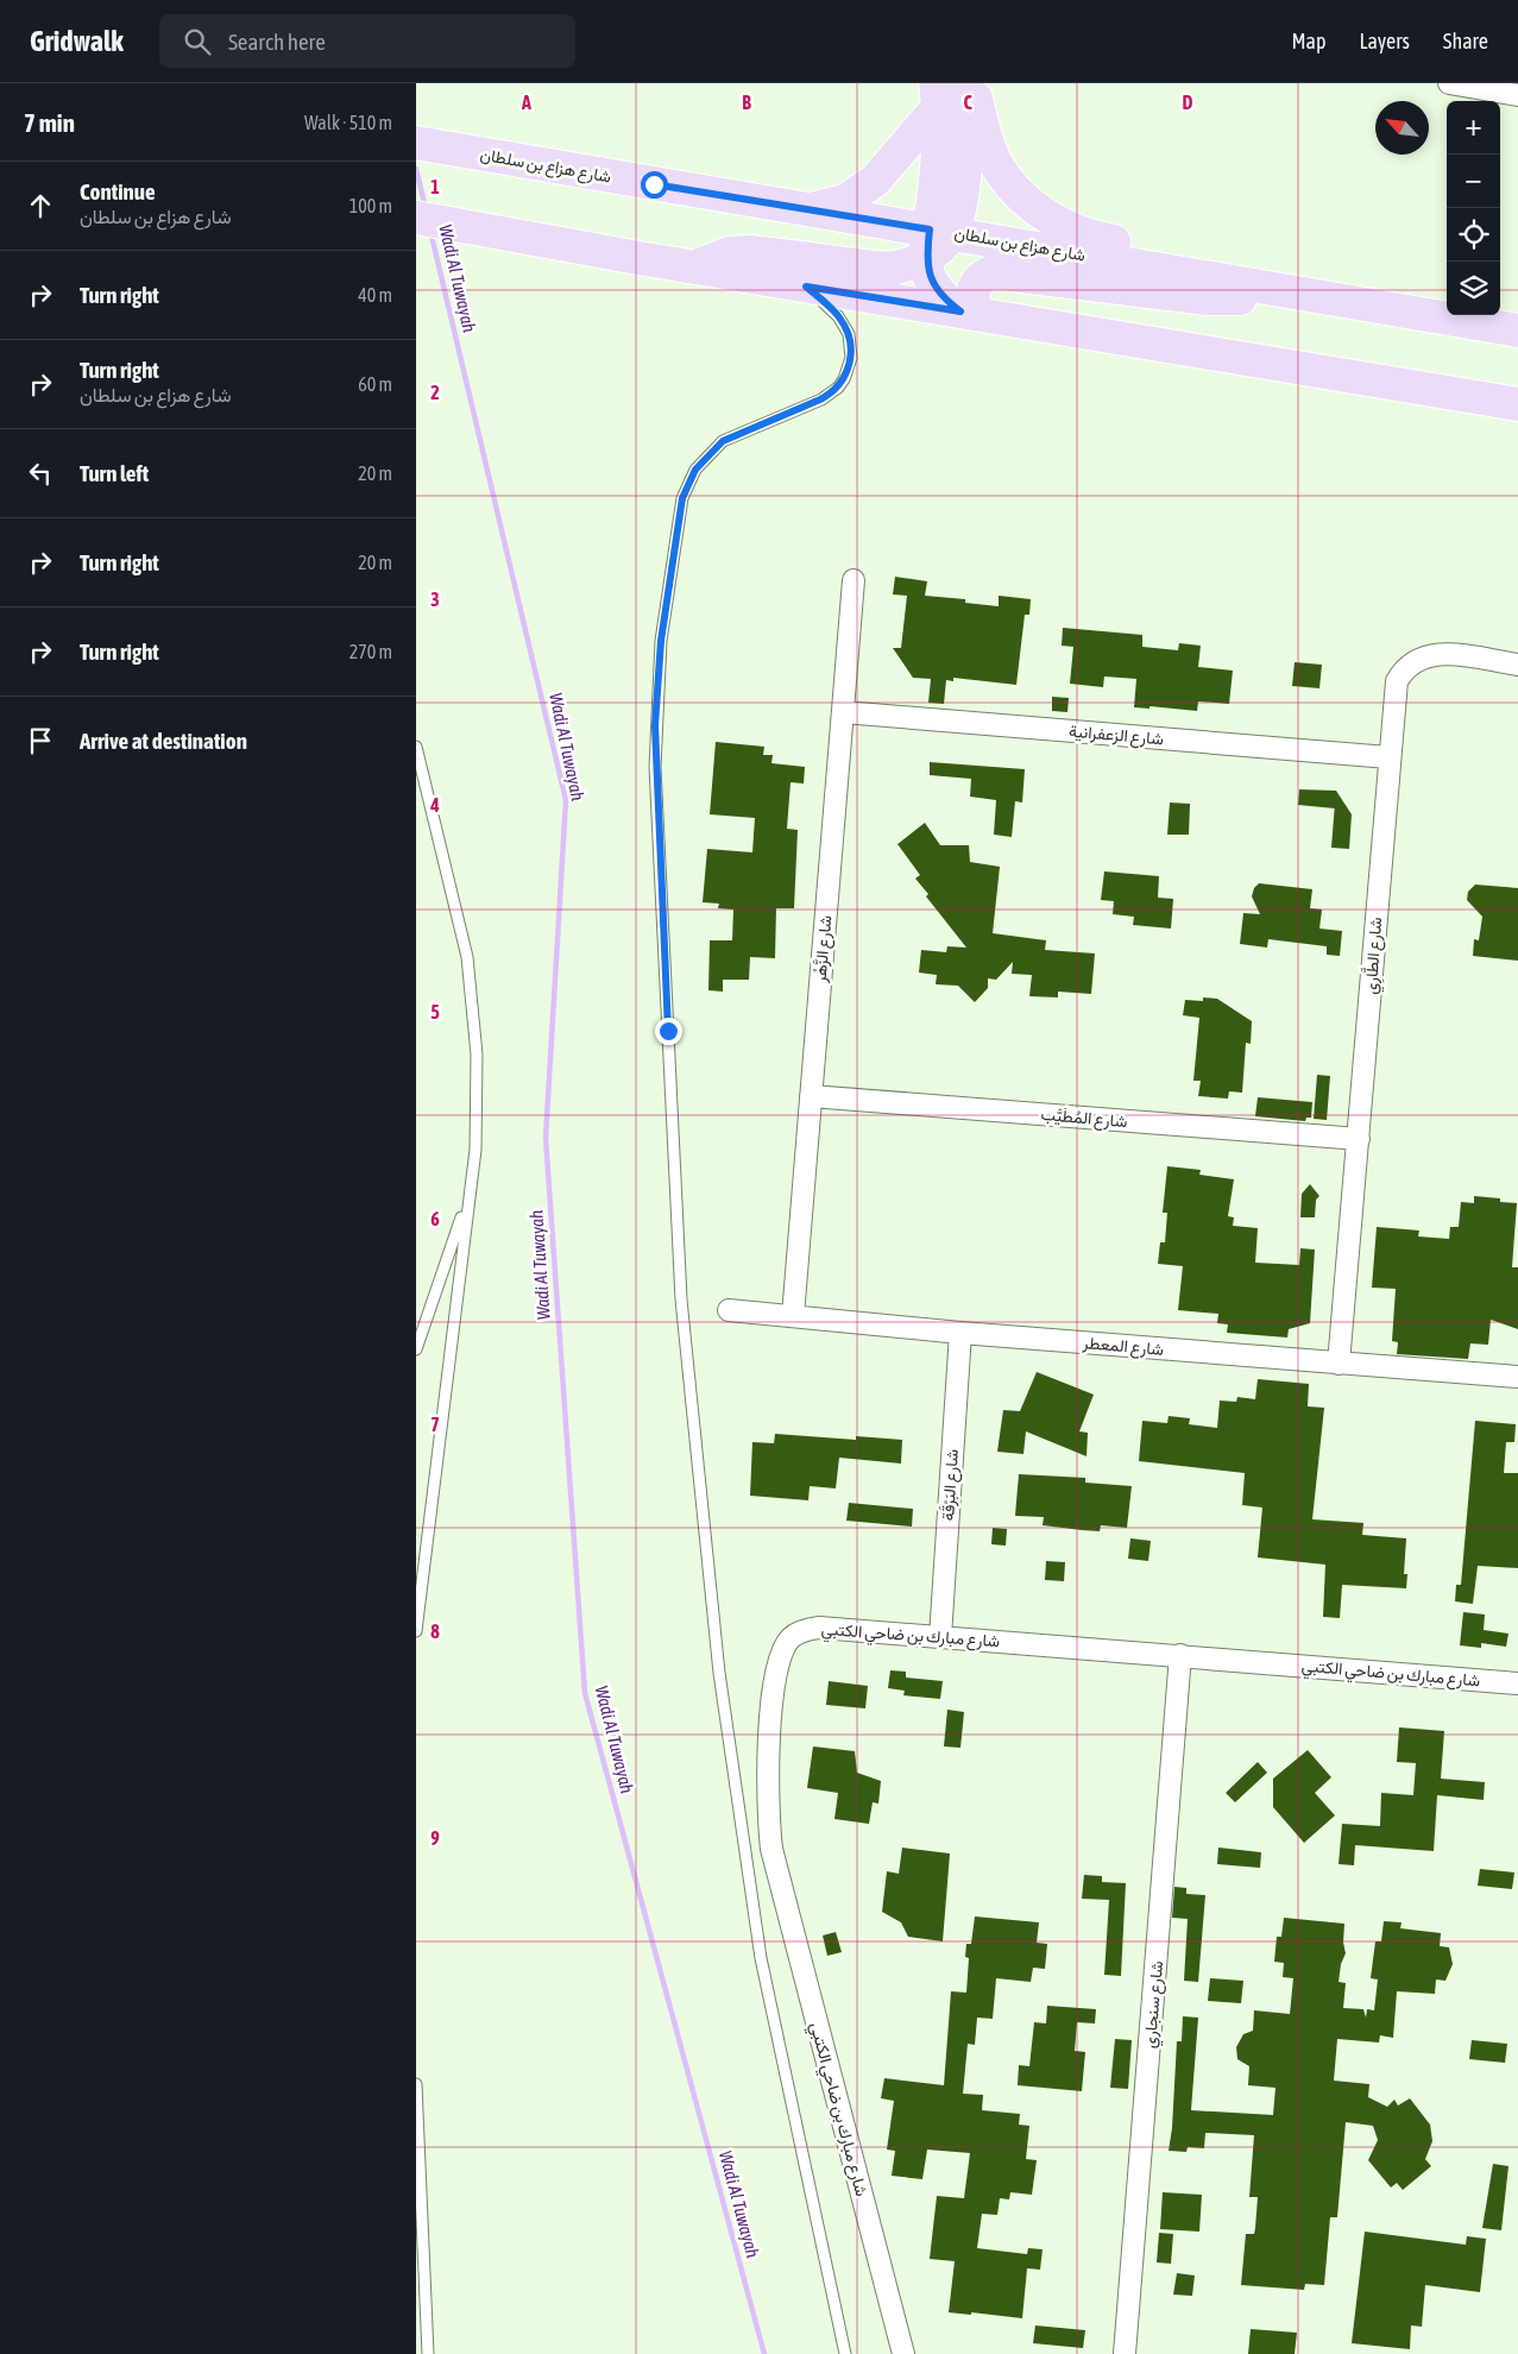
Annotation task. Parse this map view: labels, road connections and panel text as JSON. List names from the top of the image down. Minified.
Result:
{"streets":{"main road":["شارع هزاع بن سلطان"],"street":["شارع الزعفرانية","شارع الزَّهْر","شارع الطَّارِي","شارع المُطَيَّب","شارع المعطر","شارع البَرْقَة","شارع مبارك بن ضاحي الكتبي","شارع سنجاري"]},"crossings":[["شارع الزعفرانية","شارع الزَّهْر"],["شارع الزعفرانية","شارع الطَّارِي"],["شارع الزَّهْر","شارع المُطَيَّب"],["شارع الزَّهْر","شارع المعطر"],["شارع الطَّارِي","شارع المُطَيَّب"],["شارع الطَّارِي","شارع المعطر"],["شارع المعطر","شارع البَرْقَة"],["شارع البَرْقَة","شارع مبارك بن ضاحي الكتبي"],["شارع مبارك بن ضاحي الكتبي","شارع سنجاري"]],"water":["Wadi Al Tuwayah"],"north":"top left","page":{"header":"Gridwalk","search":"Search here","nav":["Map","Layers","Share"],"heading":["7 min","Walk · 510 m"],"map_buttons":["+","−"],"list":[["Continue","شارع هزاع بن سلطان","100 m"],["Turn right","40 m"],["Turn right","شارع هزاع بن سلطان","60 m"],["Turn left","20 m"],["Turn right","20 m"],["Turn right","270 m"],"Arrive at destination"]},"grid":{"columns":["A","B","C","D"],"rows":["1","2","3","4","5","6","7","8","9"]}}
